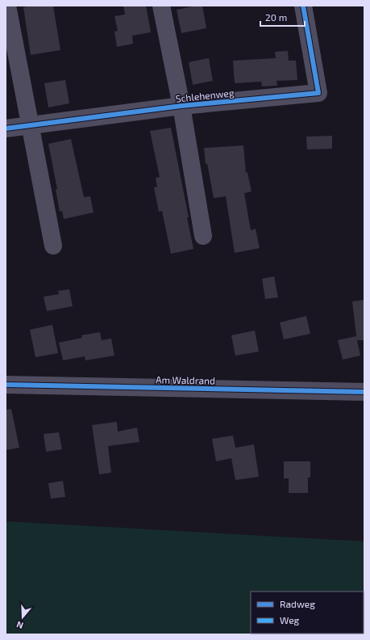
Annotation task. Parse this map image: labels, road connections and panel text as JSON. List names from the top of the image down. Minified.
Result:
{"streets":{"street":["Schlehenweg","Am Waldrand"]},"legend":["Radweg","Weg"],"scale_bar":"20 m","north":"bottom"}
